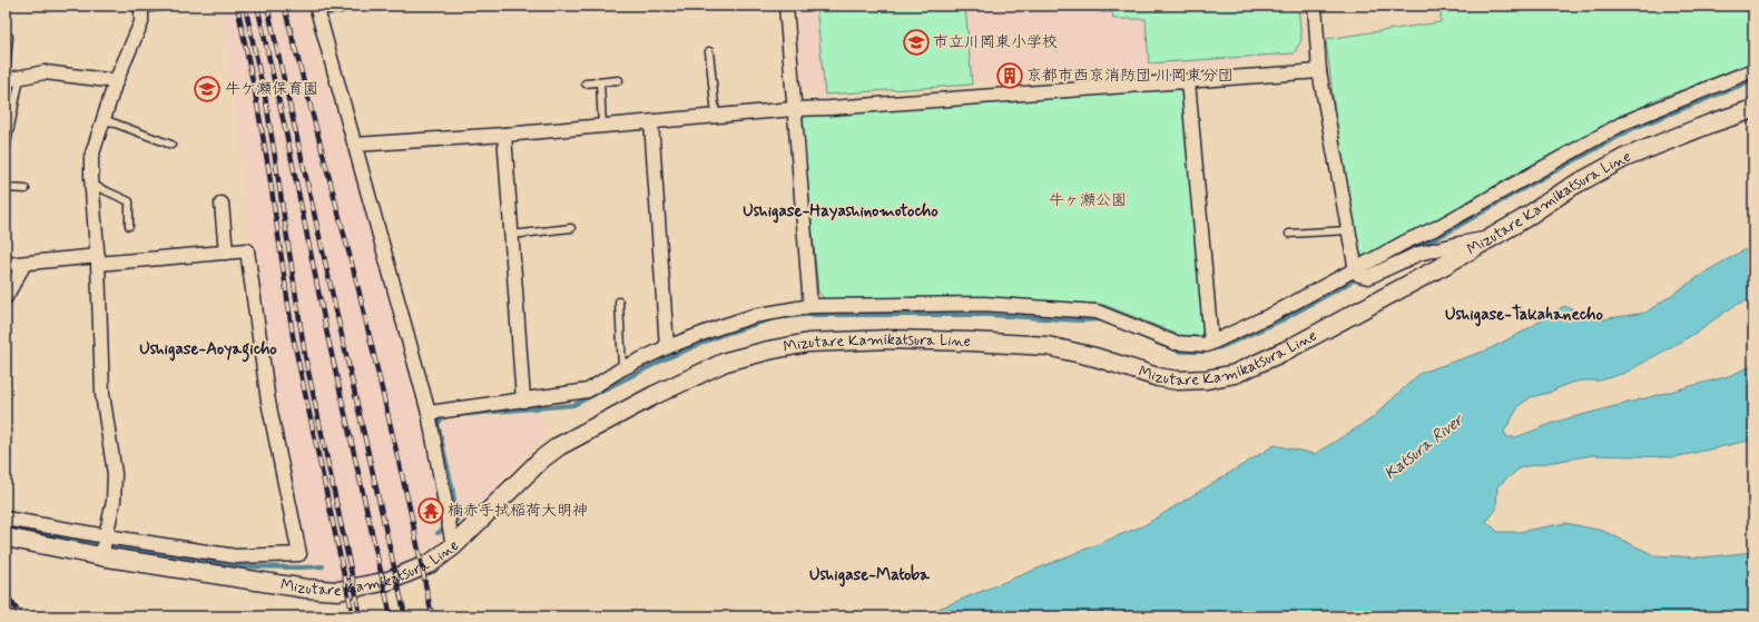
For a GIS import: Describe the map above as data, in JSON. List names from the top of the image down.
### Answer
{
  "streets": {
    "main road": ["Mizutare Kamikatsura Line"]
  },
  "districts": [
    "Ushigase-Hayashinomotocho",
    "Ushigase-Takahanecho",
    "Ushigase-Aoyagicho",
    "Ushigase-Matoba"
  ],
  "water": ["Katsura River"],
  "parks": ["牛ヶ瀬公園"],
  "places": {
    "school or university": ["市立川岡東小学校", "牛ケ瀬保育園"],
    "building": ["京都市西京消防団 川岡東分団"],
    "temple": ["楠赤手拭稲荷大明神"]
  }
}
